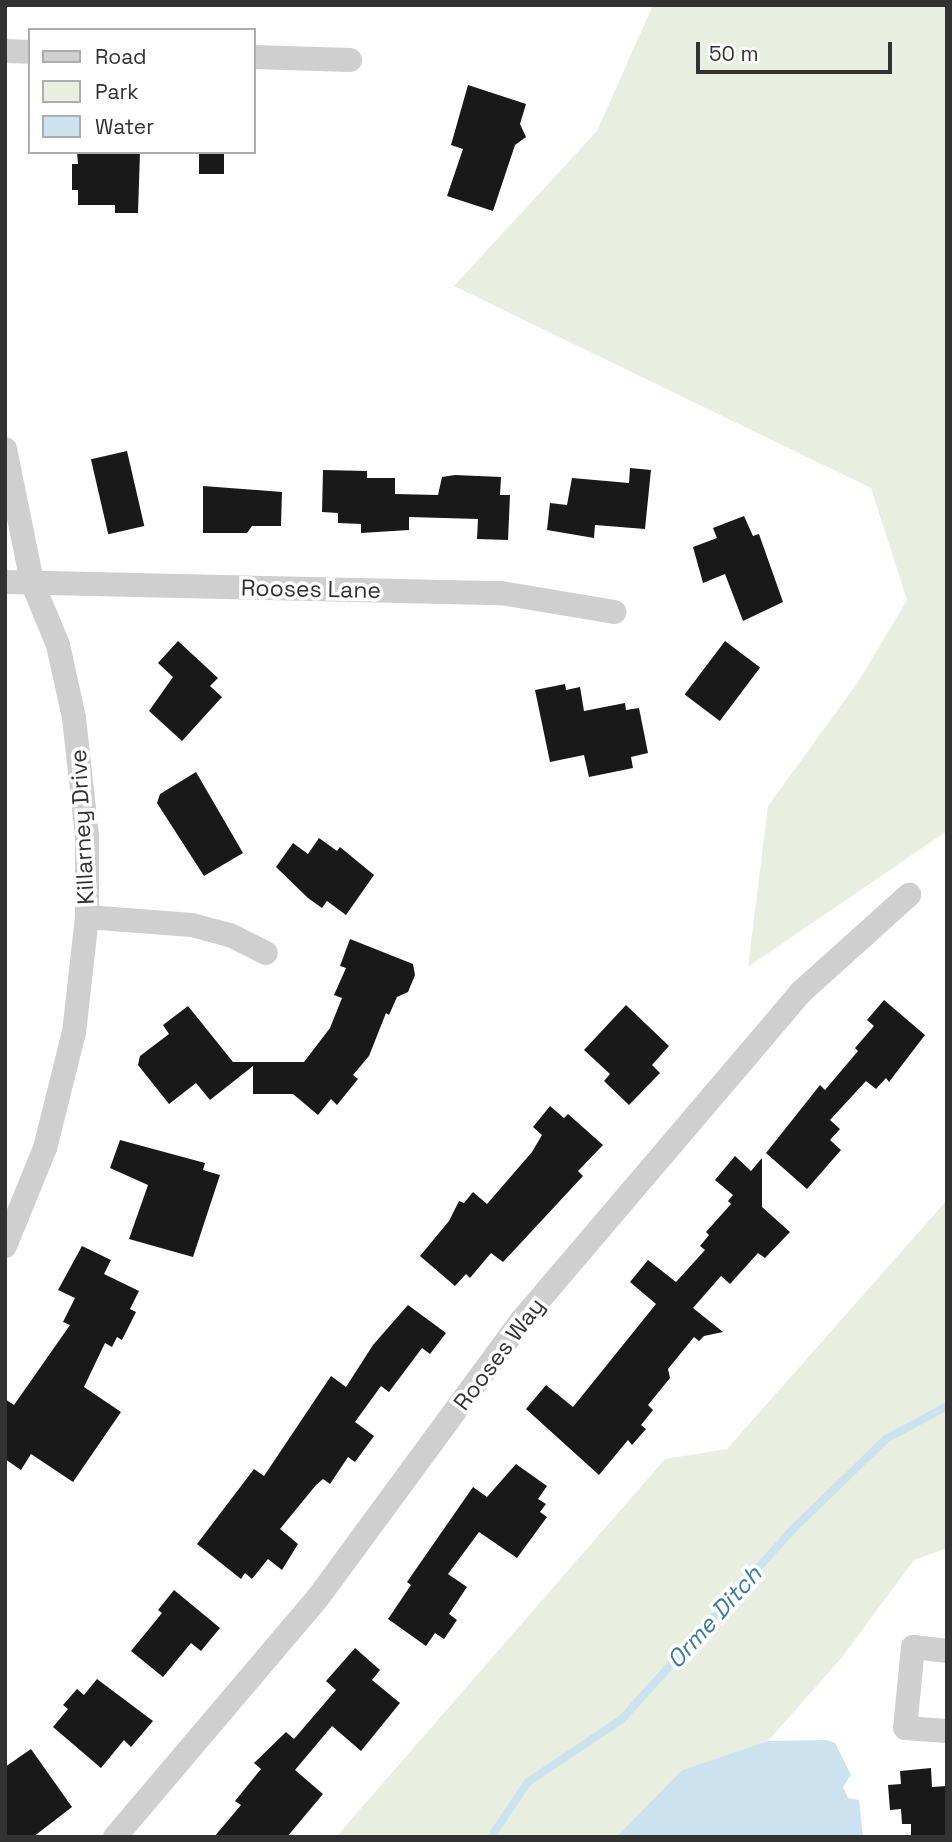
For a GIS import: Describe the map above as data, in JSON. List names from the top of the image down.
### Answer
{
  "streets": {
    "street": ["Rooses Lane", "Killarney Drive", "Rooses Way"]
  },
  "crossings": [
    ["Rooses Lane", "Killarney Drive"]
  ],
  "water": ["Orme Ditch"],
  "legend": ["Road", "Park", "Water"],
  "scale_bar": "50 m"
}
